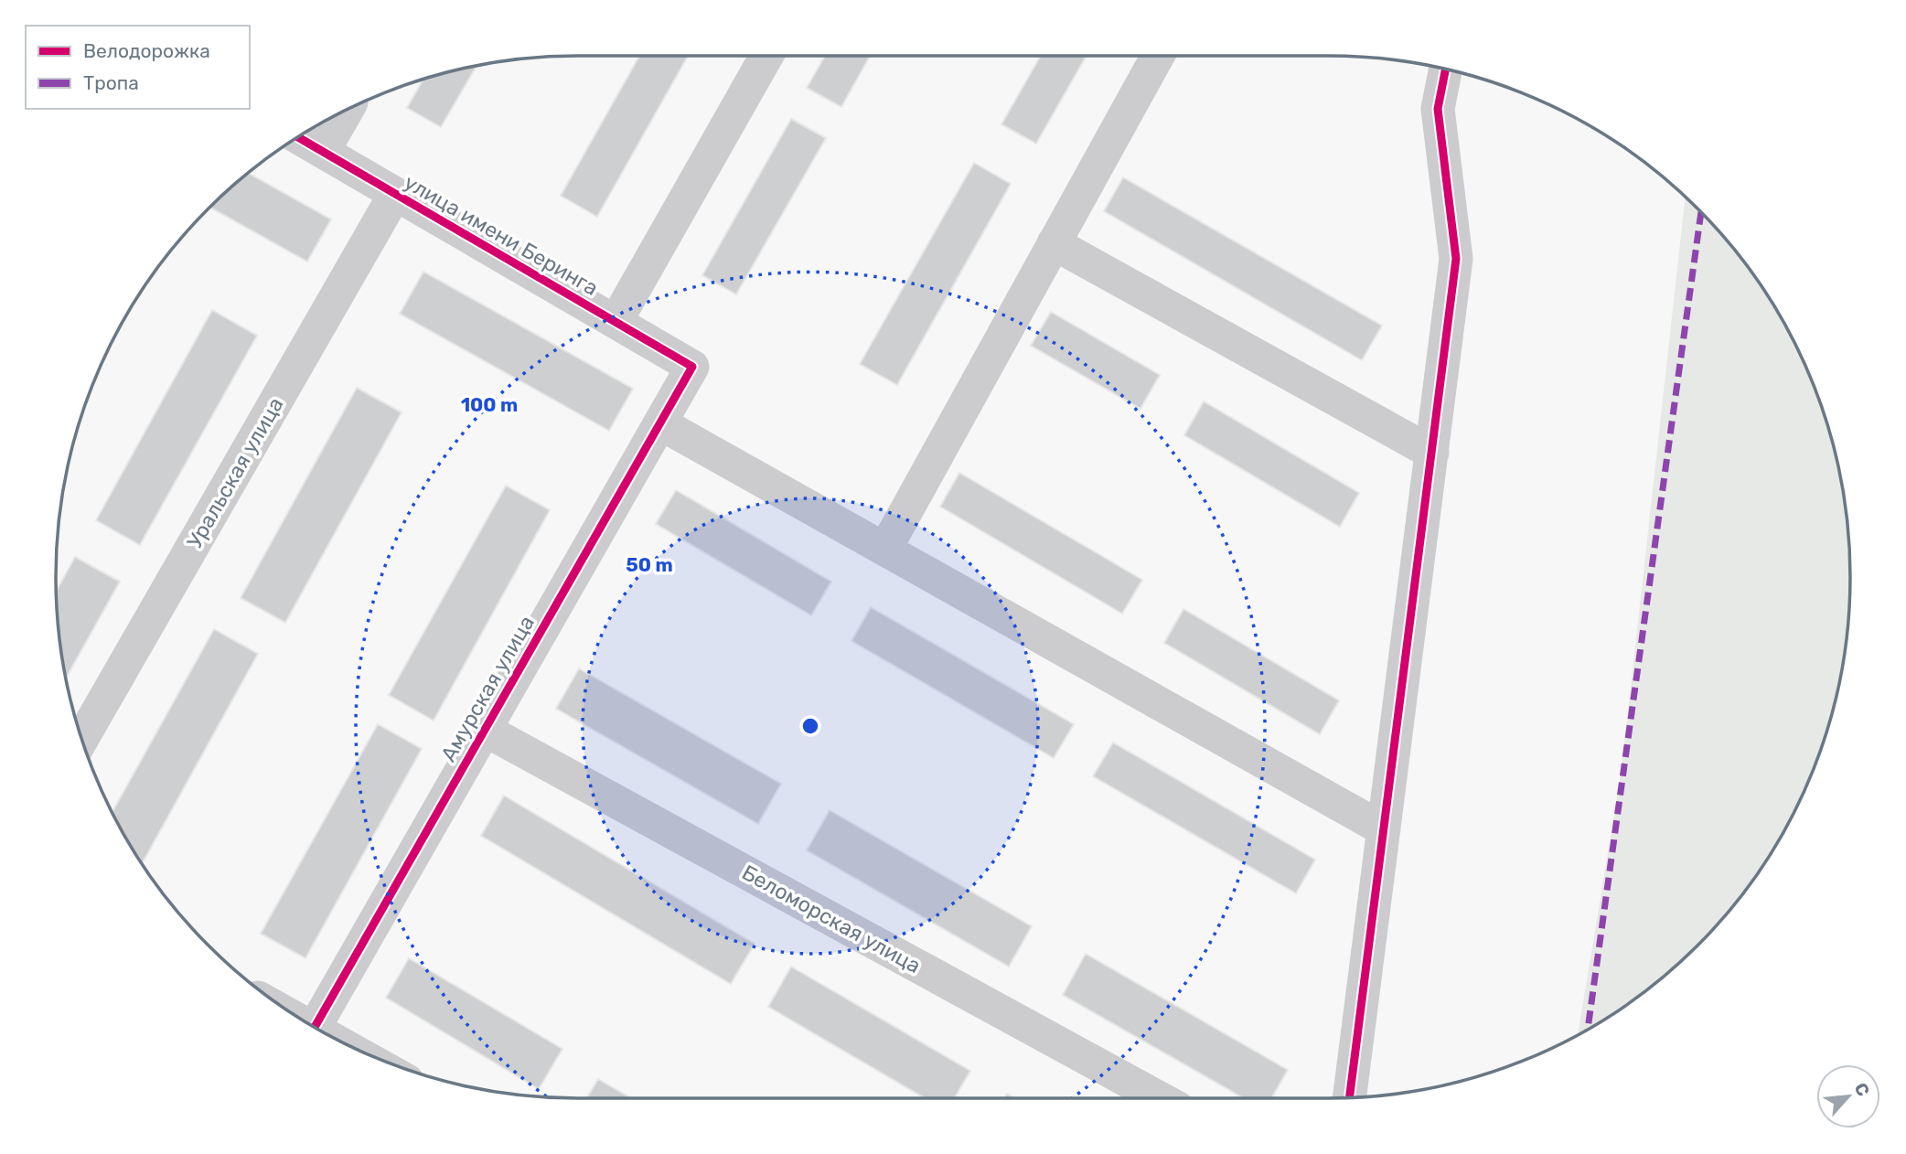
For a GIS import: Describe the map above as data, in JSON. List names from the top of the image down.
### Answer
{
  "streets": {
    "street": [
      "улица имени Беринга",
      "Уральская улица",
      "Амурская улица",
      "Беломорская улица"
    ]
  },
  "crossings": [
    ["улица имени Беринга", "Уральская улица"],
    ["улица имени Беринга", "Амурская улица"],
    ["Амурская улица", "Беломорская улица"]
  ],
  "legend": ["Велодорожка", "Тропа"],
  "north": "top right",
  "rings": ["100 m", "50 m"]
}
